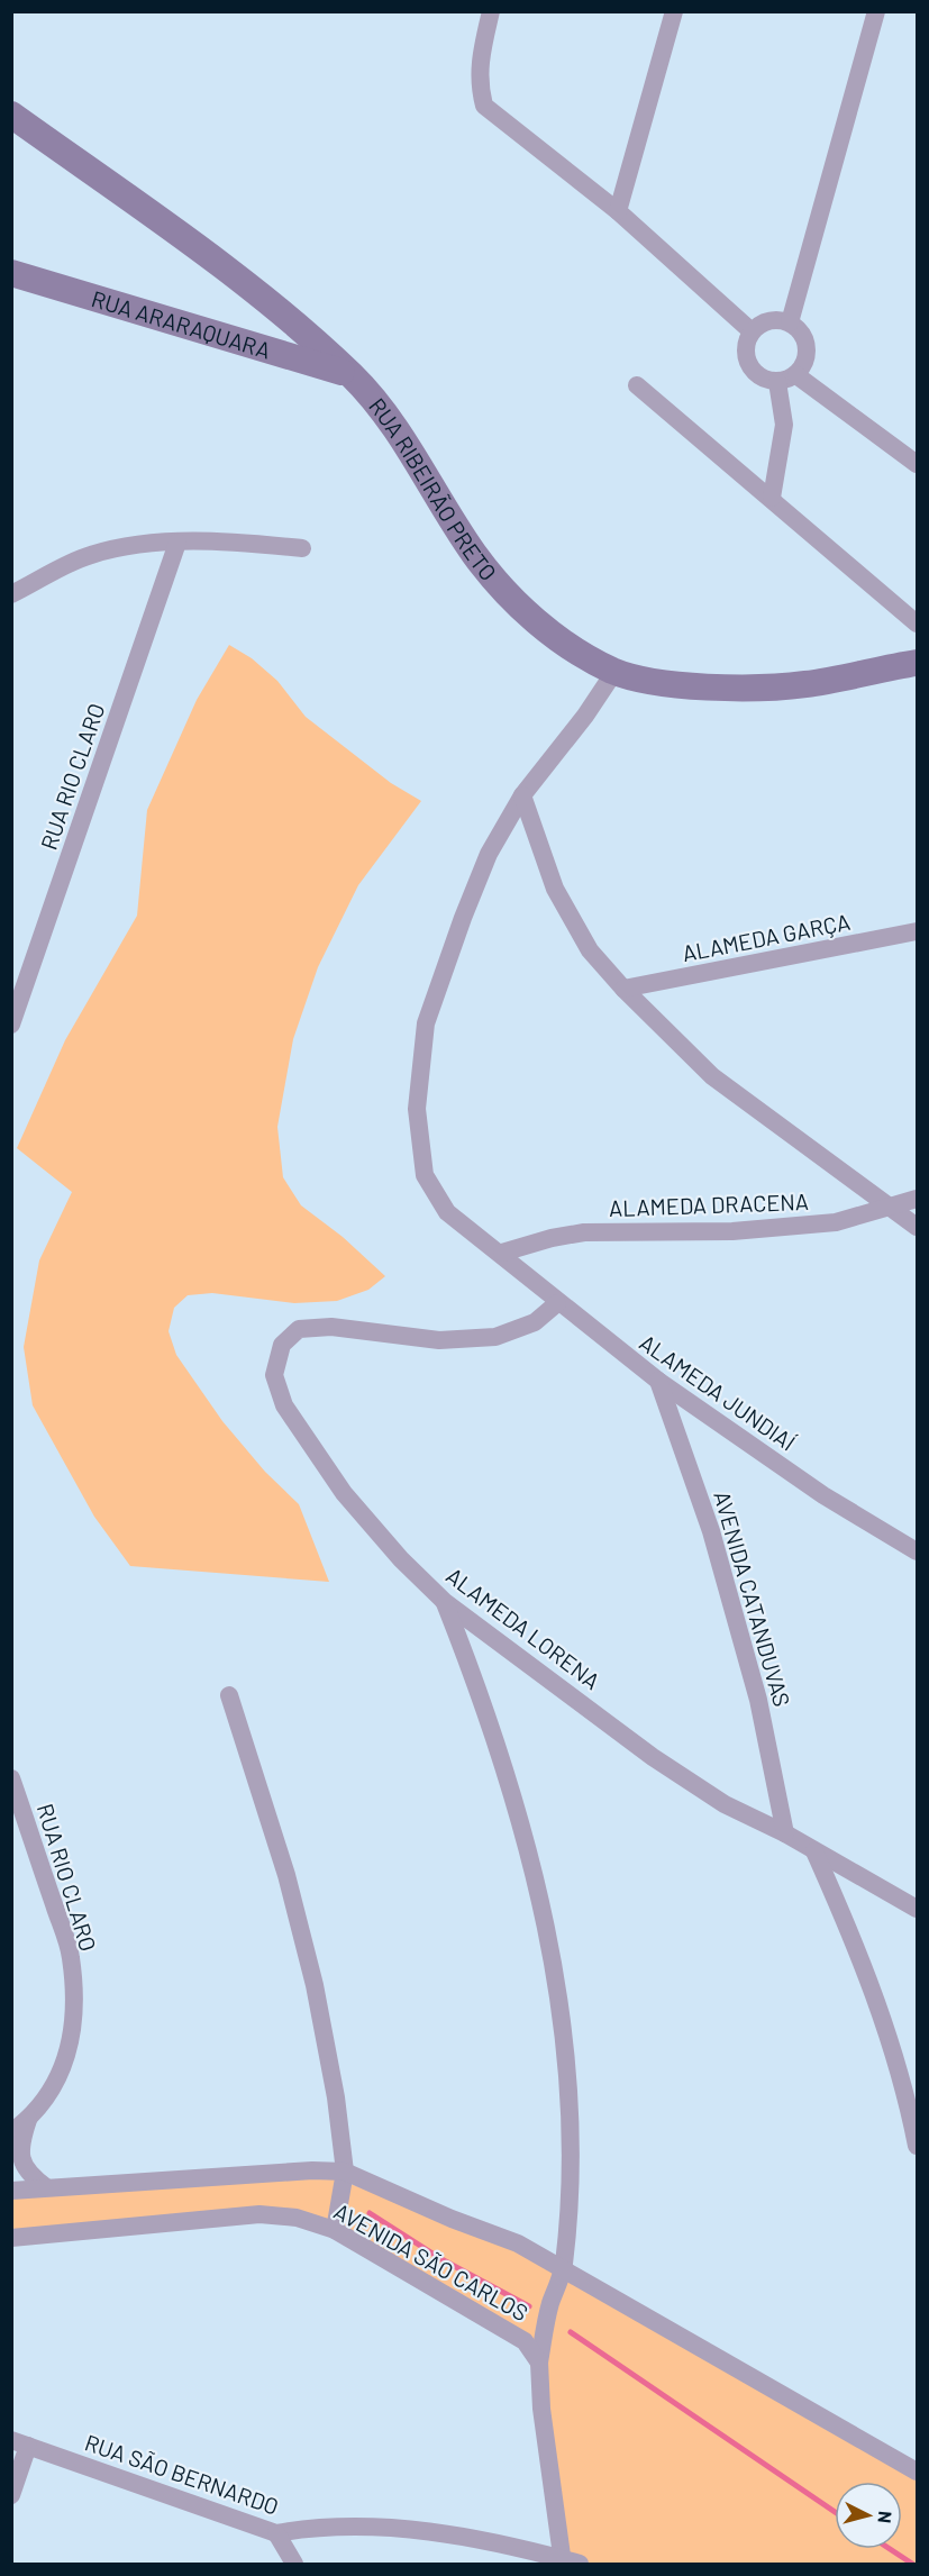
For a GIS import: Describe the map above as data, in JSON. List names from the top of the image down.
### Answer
{
  "streets": {
    "main road": ["RUA ARARAQUARA", "RUA RIBEIRÃO PRETO"],
    "street": [
      "RUA RIO CLARO",
      "ALAMEDA GARÇA",
      "ALAMEDA DRACENA",
      "ALAMEDA JUNDIAÍ",
      "AVENIDA CATANDUVAS",
      "ALAMEDA LORENA",
      "AVENIDA SÃO CARLOS",
      "RUA SÃO BERNARDO"
    ]
  },
  "crossings": [
    ["RUA ARARAQUARA", "RUA RIBEIRÃO PRETO"],
    ["RUA RIBEIRÃO PRETO", "ALAMEDA JUNDIAÍ"],
    ["ALAMEDA DRACENA", "ALAMEDA JUNDIAÍ"],
    ["ALAMEDA JUNDIAÍ", "AVENIDA CATANDUVAS"],
    ["ALAMEDA JUNDIAÍ", "ALAMEDA LORENA"],
    ["AVENIDA CATANDUVAS", "ALAMEDA LORENA"]
  ],
  "north": "right"
}
